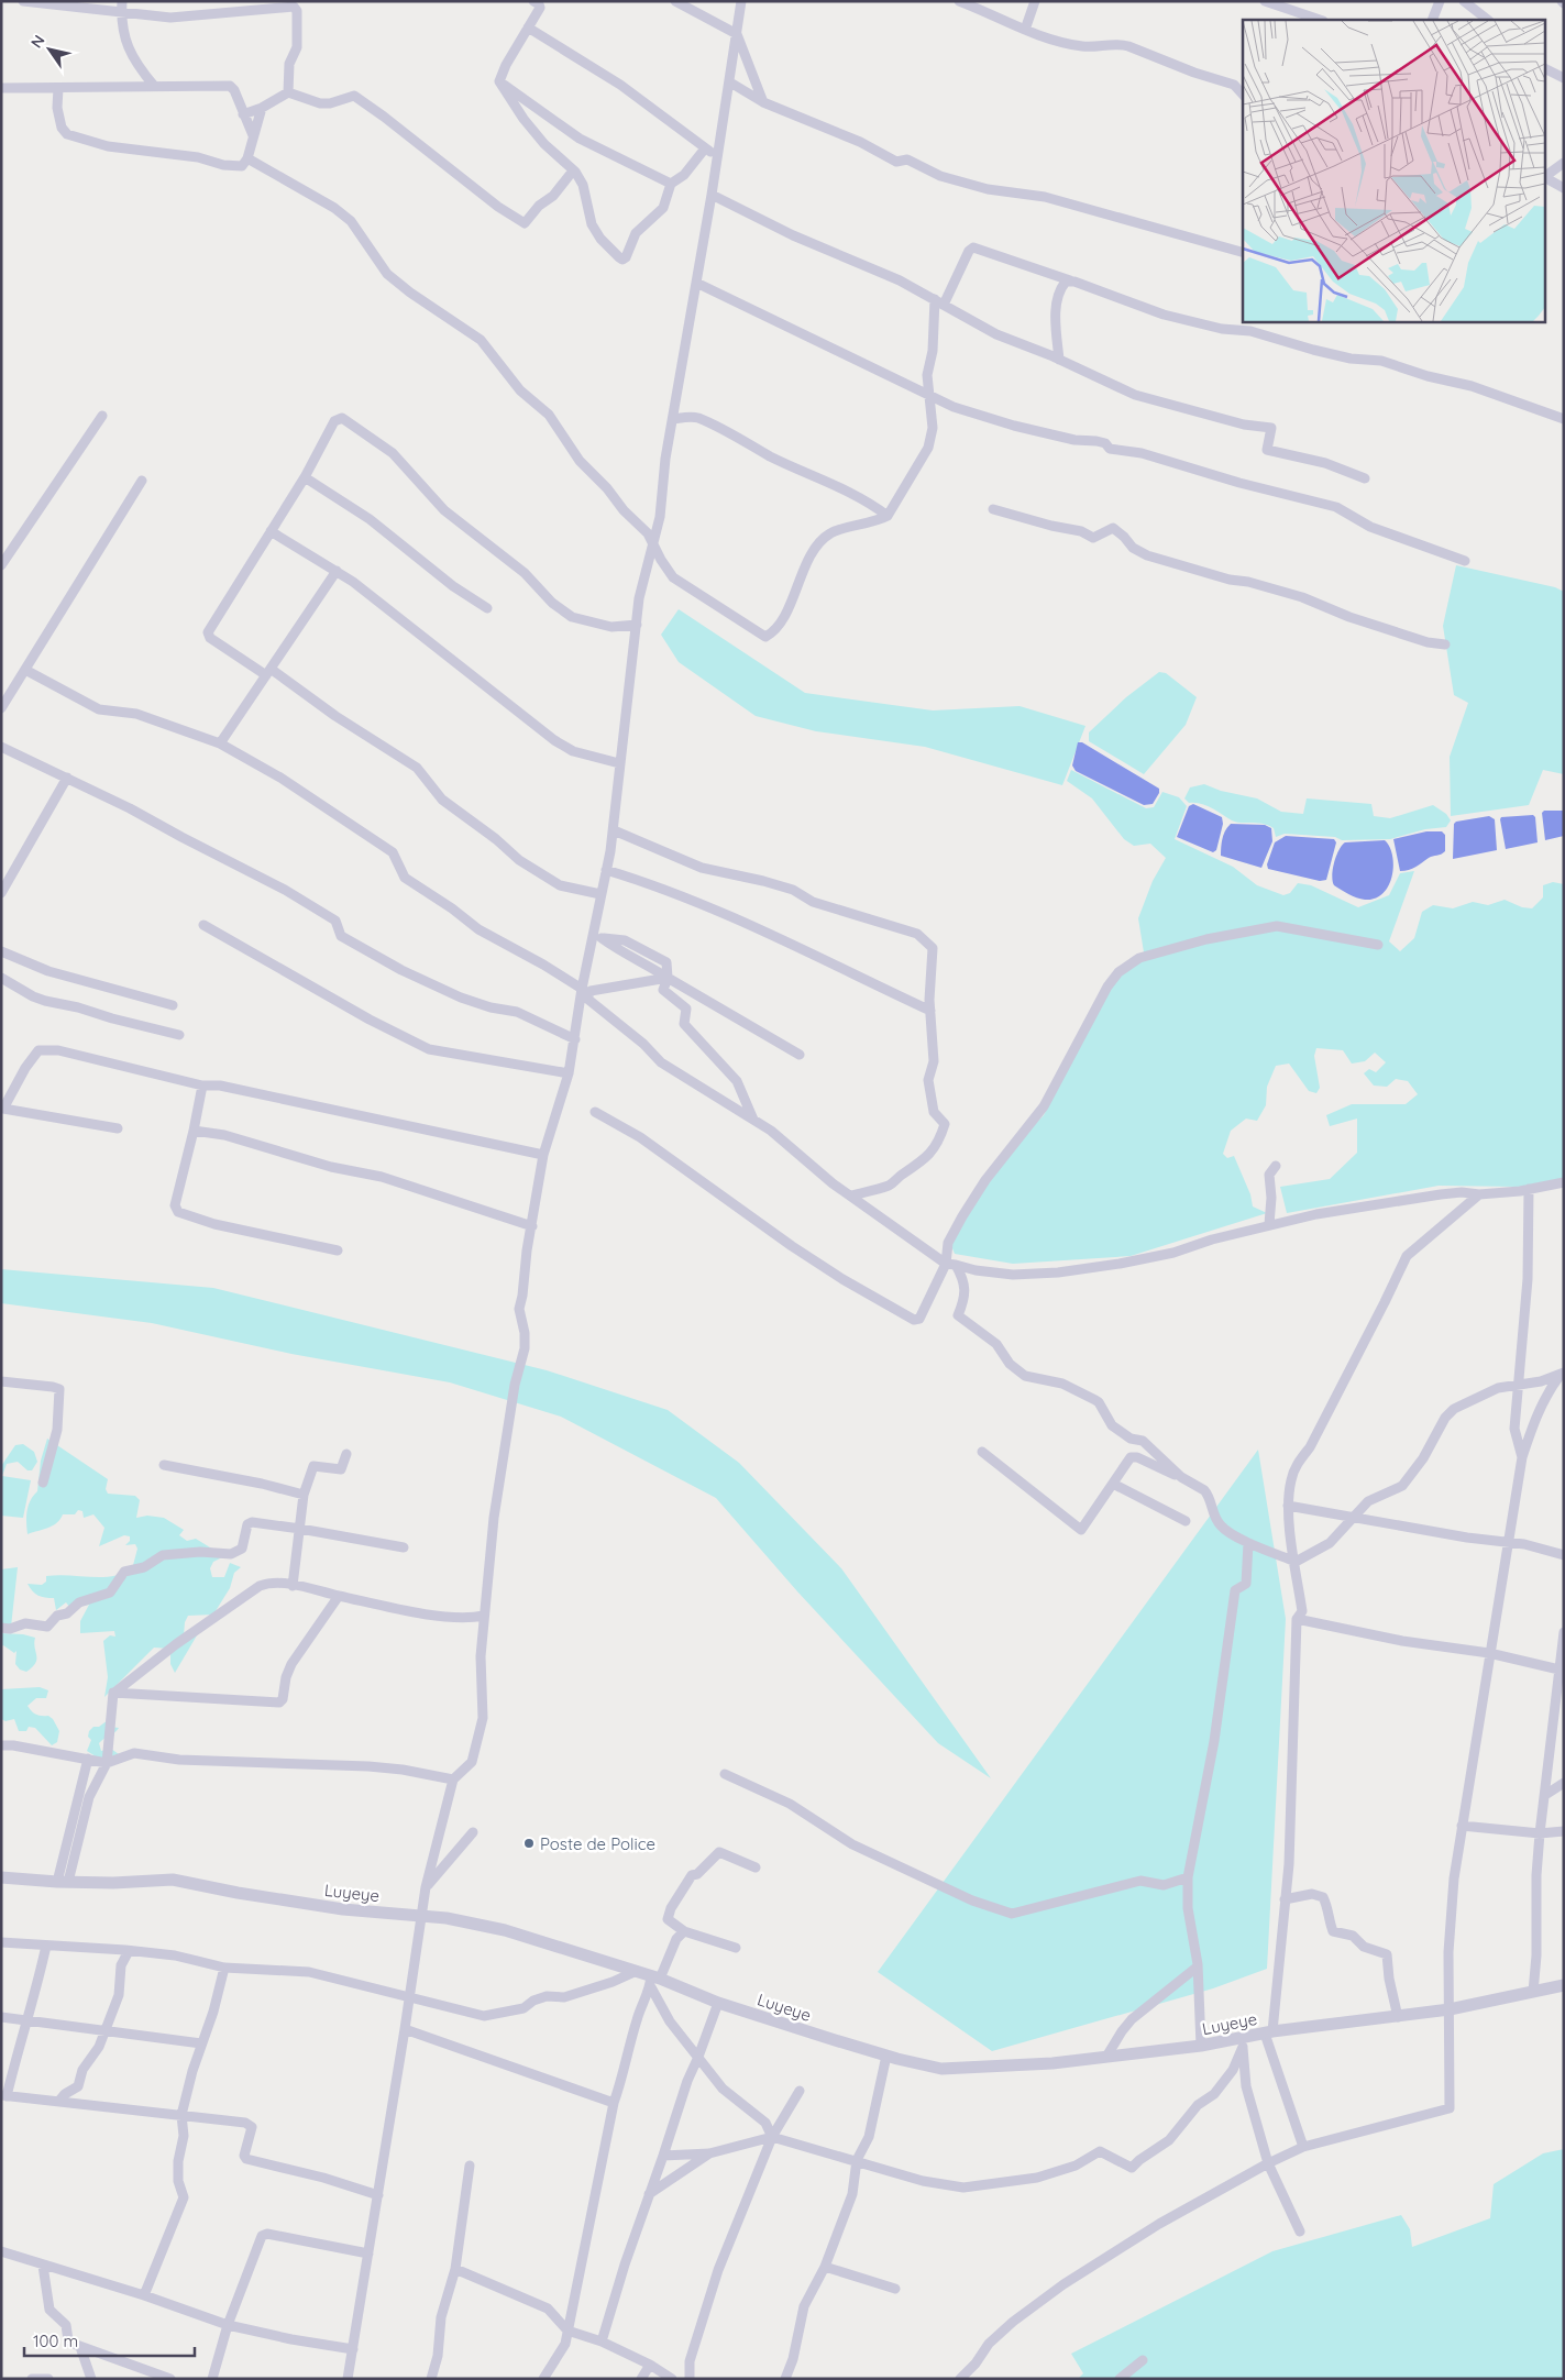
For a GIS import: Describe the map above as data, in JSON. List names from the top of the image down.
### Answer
{
  "streets": {
    "street": ["Luyeye"]
  },
  "places": ["Poste de Police"],
  "scale_bar": "100 m",
  "north": "top left"
}
